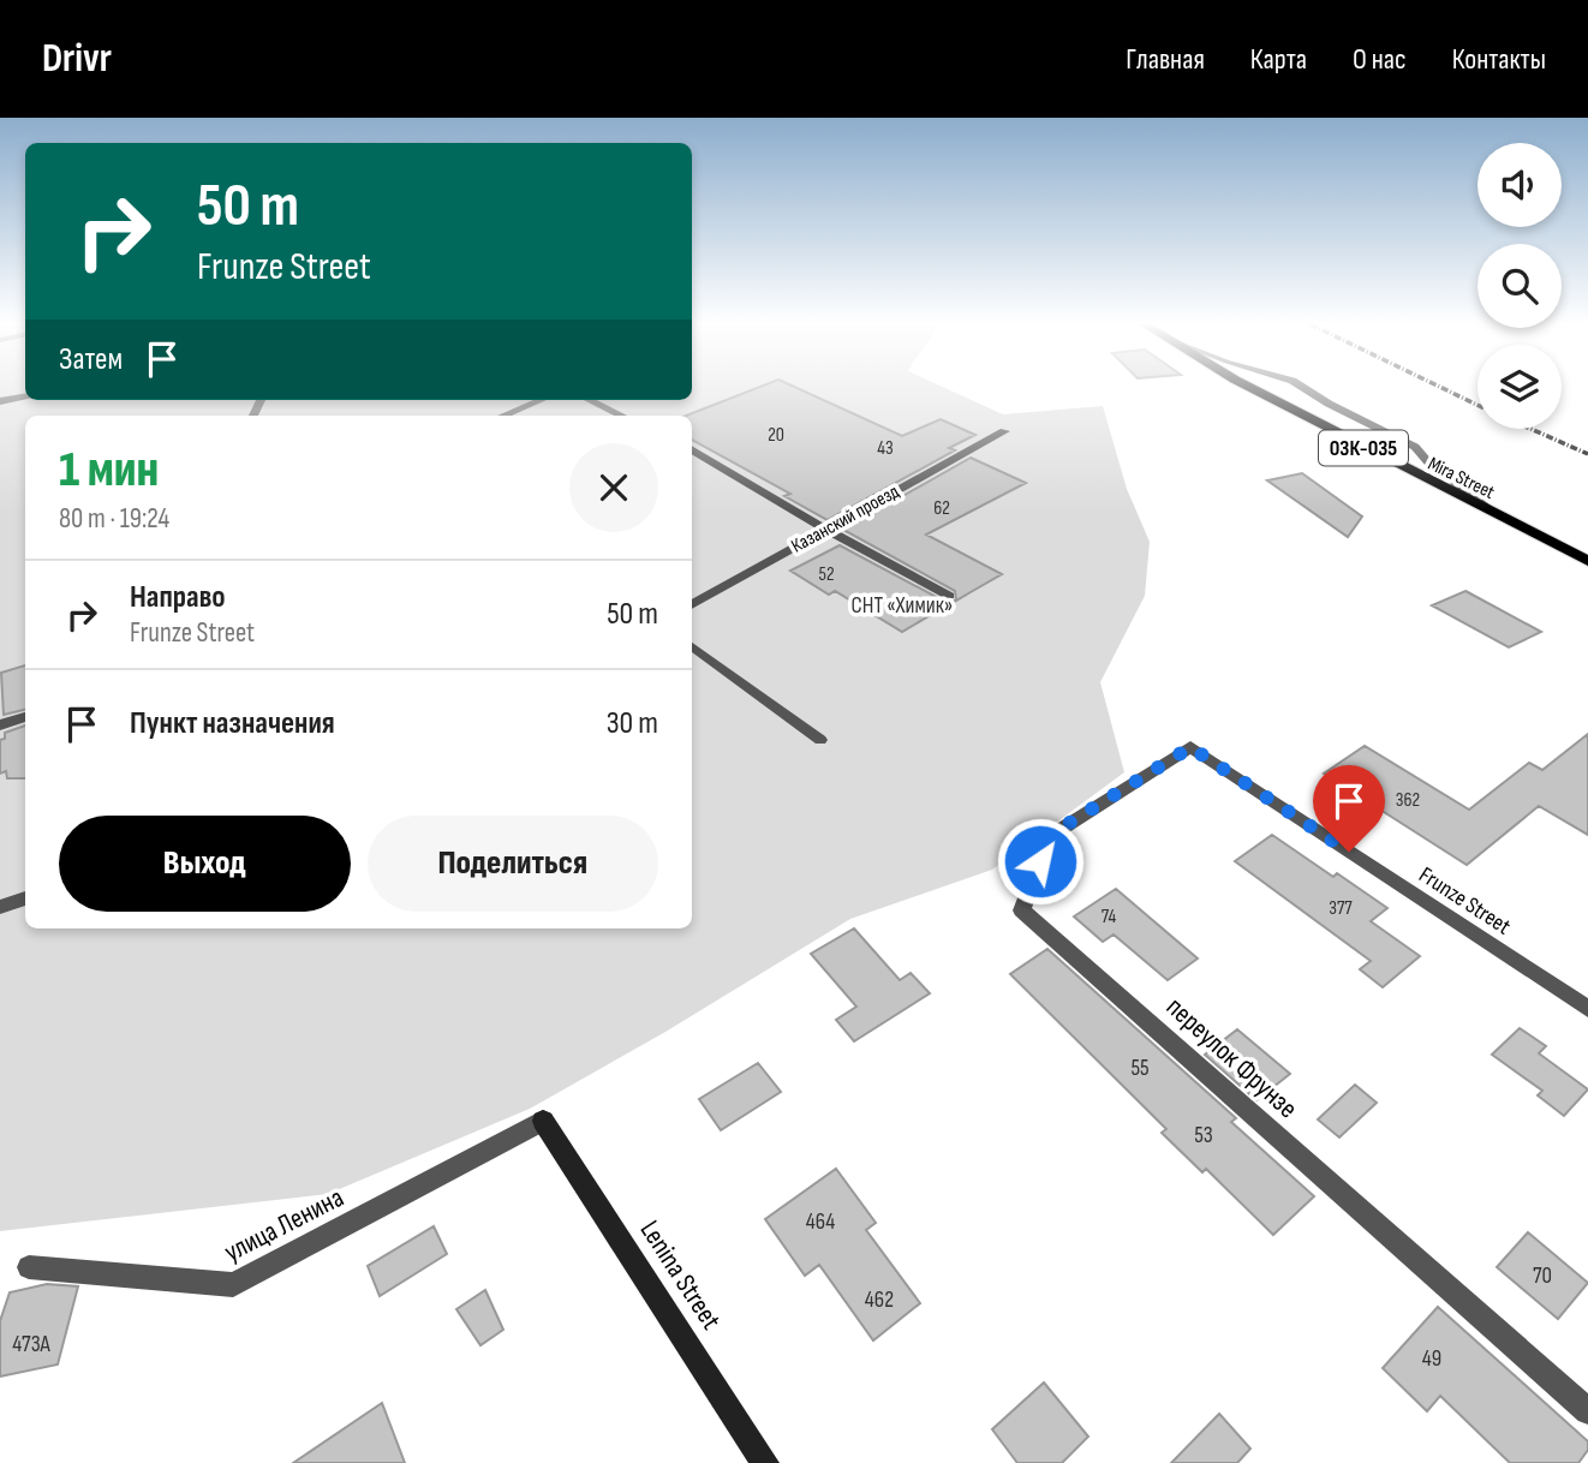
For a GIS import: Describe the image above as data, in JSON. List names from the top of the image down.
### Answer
{
  "streets": {
    "main road": ["03К-035", "Mira Street"],
    "street": [
      "Казанский проезд",
      "Frunze Street",
      "переулок Фрунзе",
      "улица Ленина",
      "Lenina Street"
    ]
  },
  "crossings": [
    ["Frunze Street", "переулок Фрунзе"],
    ["улица Ленина", "Lenina Street"]
  ],
  "parks": ["СНТ «Химик»"],
  "house_numbers": [
    "20",
    "43",
    "62",
    "52",
    "362",
    "377",
    "74",
    "55",
    "53",
    "464",
    "70",
    "462",
    "473А",
    "49"
  ],
  "page": {
    "header": "Drivr",
    "nav": [
      "Главная",
      "Карта",
      "О нас",
      "Контакты"
    ],
    "turn": ["50 m", "Frunze Street"],
    "then": "Затем",
    "heading": ["1 мин", "80 m · 19:24"],
    "list": [
      {
        "name": "Направо",
        "note": "Frunze Street",
        "value": "50 m"
      },
      {
        "name": "Пункт назначения",
        "value": "30 m"
      }
    ],
    "buttons": ["Выход", "Поделиться"]
  }
}
